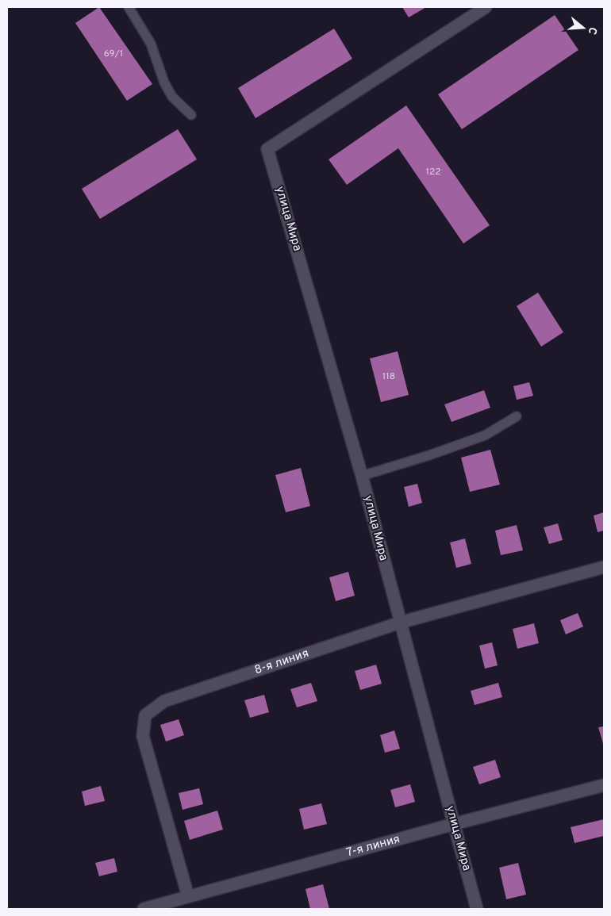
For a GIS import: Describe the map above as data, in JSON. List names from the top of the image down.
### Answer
{
  "streets": {
    "street": ["улица Мира", "8-я линия", "7-я линия"]
  },
  "crossings": [
    ["улица Мира", "8-я линия"],
    ["улица Мира", "7-я линия"],
    ["8-я линия", "7-я линия"]
  ],
  "house_numbers": ["69/1", "122", "118"],
  "north": "right"
}
